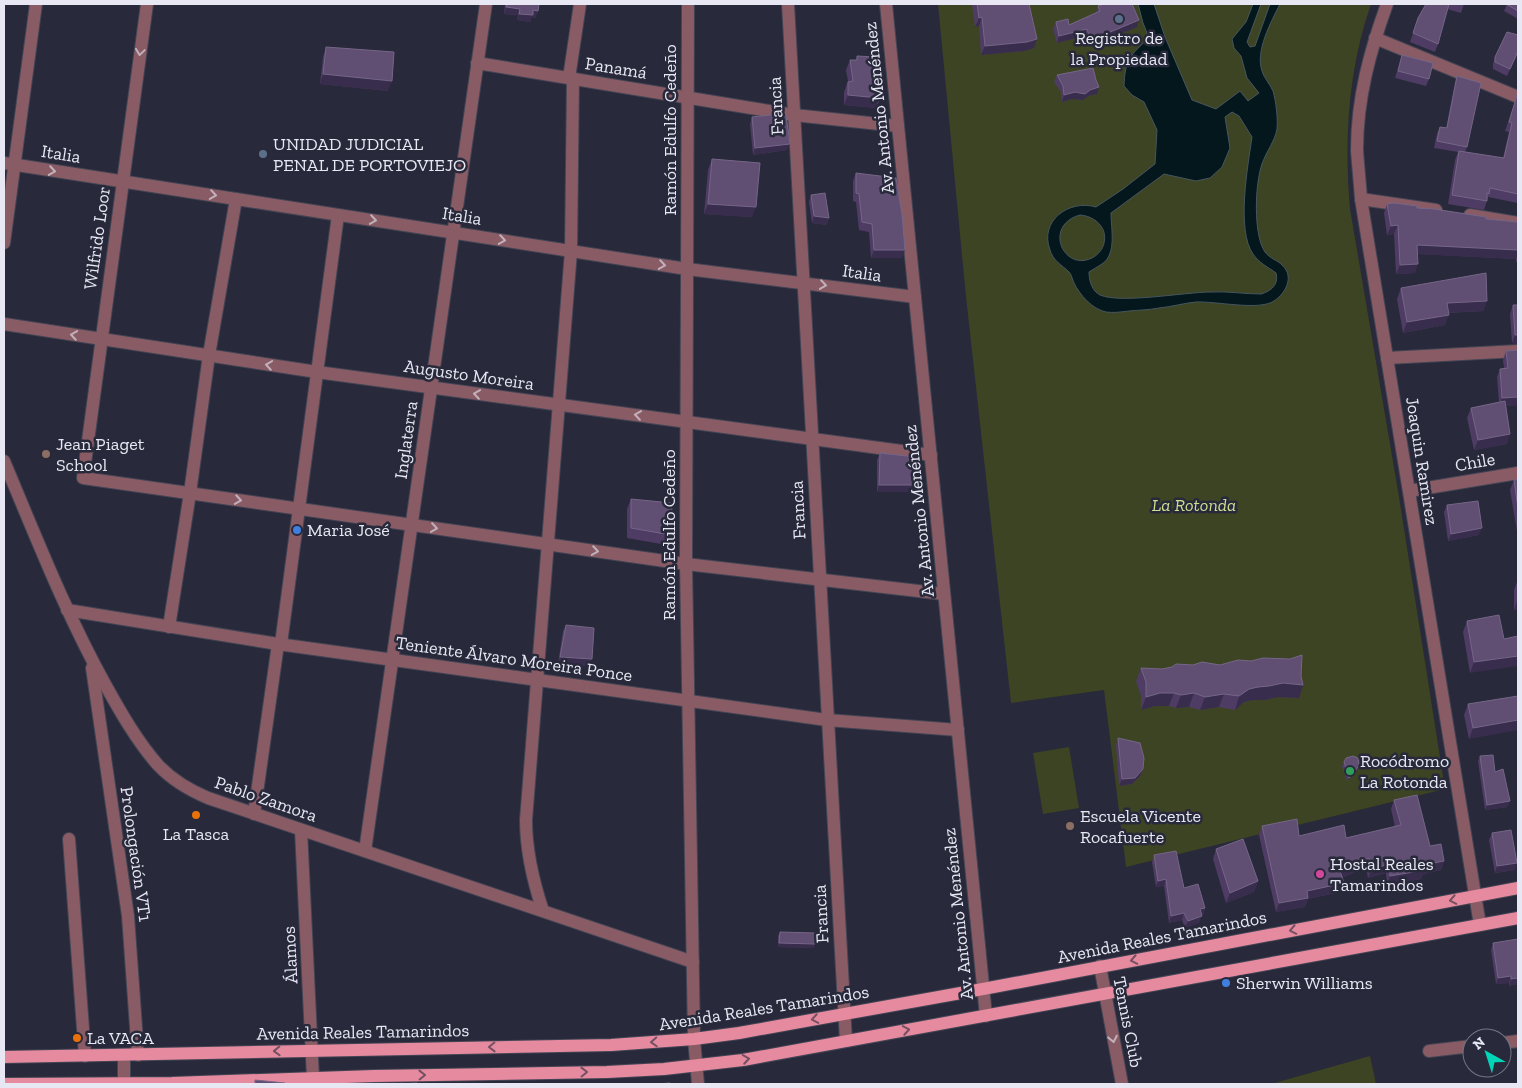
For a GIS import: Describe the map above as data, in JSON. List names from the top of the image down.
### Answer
{
  "streets": {
    "main road": ["Avenida Reales Tamarindos"],
    "street": [
      "Panamá",
      "Francia",
      "Av. Antonio Menéndez",
      "Ramón Edulfo Cedeño",
      "Italia",
      "Wilfrido Loor",
      "Augusto Moreira",
      "Inglaterra",
      "Joaquin Ramirez",
      "Chile",
      "Teniente Álvaro Moreira Ponce",
      "Pablo Zamora",
      "Prolongación VT1",
      "Álamos",
      "Tennis Club"
    ]
  },
  "crossings": [
    ["Panamá", "Francia"],
    ["Panamá", "Av. Antonio Menéndez"],
    ["Panamá", "Ramón Edulfo Cedeño"],
    ["Panamá", "Inglaterra"],
    ["Francia", "Italia"],
    ["Francia", "Augusto Moreira"],
    ["Francia", "Teniente Álvaro Moreira Ponce"],
    ["Francia", "Avenida Reales Tamarindos"],
    ["Av. Antonio Menéndez", "Italia"],
    ["Av. Antonio Menéndez", "Augusto Moreira"],
    ["Av. Antonio Menéndez", "Teniente Álvaro Moreira Ponce"],
    ["Av. Antonio Menéndez", "Avenida Reales Tamarindos"],
    ["Ramón Edulfo Cedeño", "Italia"],
    ["Ramón Edulfo Cedeño", "Augusto Moreira"],
    ["Ramón Edulfo Cedeño", "Teniente Álvaro Moreira Ponce"],
    ["Ramón Edulfo Cedeño", "Pablo Zamora"],
    ["Ramón Edulfo Cedeño", "Avenida Reales Tamarindos"],
    ["Italia", "Wilfrido Loor"],
    ["Italia", "Inglaterra"],
    ["Wilfrido Loor", "Augusto Moreira"],
    ["Augusto Moreira", "Inglaterra"],
    ["Inglaterra", "Teniente Álvaro Moreira Ponce"],
    ["Inglaterra", "Pablo Zamora"],
    ["Joaquin Ramirez", "Chile"],
    ["Joaquin Ramirez", "Avenida Reales Tamarindos"],
    ["Teniente Álvaro Moreira Ponce", "Pablo Zamora"],
    ["Pablo Zamora", "Prolongación VT1"],
    ["Pablo Zamora", "Álamos"],
    ["Prolongación VT1", "Avenida Reales Tamarindos"],
    ["Avenida Reales Tamarindos", "Álamos"],
    ["Avenida Reales Tamarindos", "Tennis Club"]
  ],
  "one_way": ["Italia", "Augusto Moreira", "Tennis Club"],
  "parks": ["La Rotonda"],
  "places": [
    "Registro de la Propiedad",
    "UNIDAD JUDICIAL PENAL DE PORTOVIEJO",
    "Jean Piaget School",
    "Maria José",
    "Rocódromo La Rotonda",
    "La Tasca",
    "Escuela Vicente Rocafuerte",
    "Hostal Reales Tamarindos",
    "Sherwin Williams",
    "La VACA"
  ],
  "north": "top left"
}
